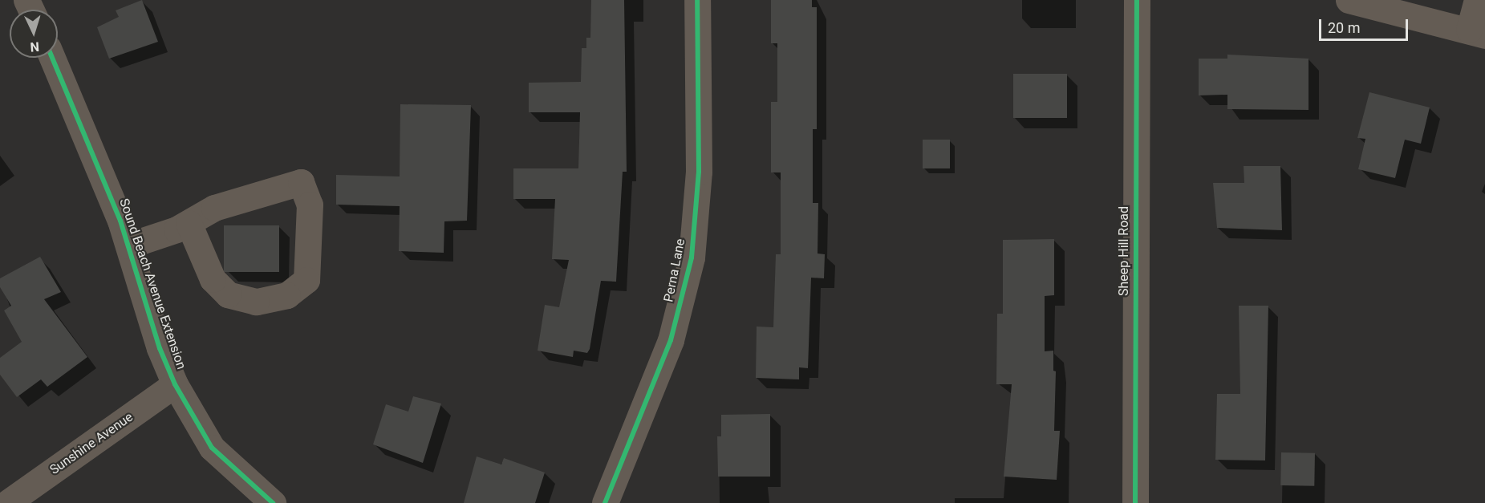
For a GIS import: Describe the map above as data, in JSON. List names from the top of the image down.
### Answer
{
  "streets": {
    "street": [
      "Sheep Hill Road",
      "Perna Lane",
      "Sound Beach Avenue Extension",
      "Sunshine Avenue"
    ]
  },
  "crossings": [
    ["Sound Beach Avenue Extension", "Sunshine Avenue"]
  ],
  "scale_bar": "20 m",
  "north": "bottom"
}
